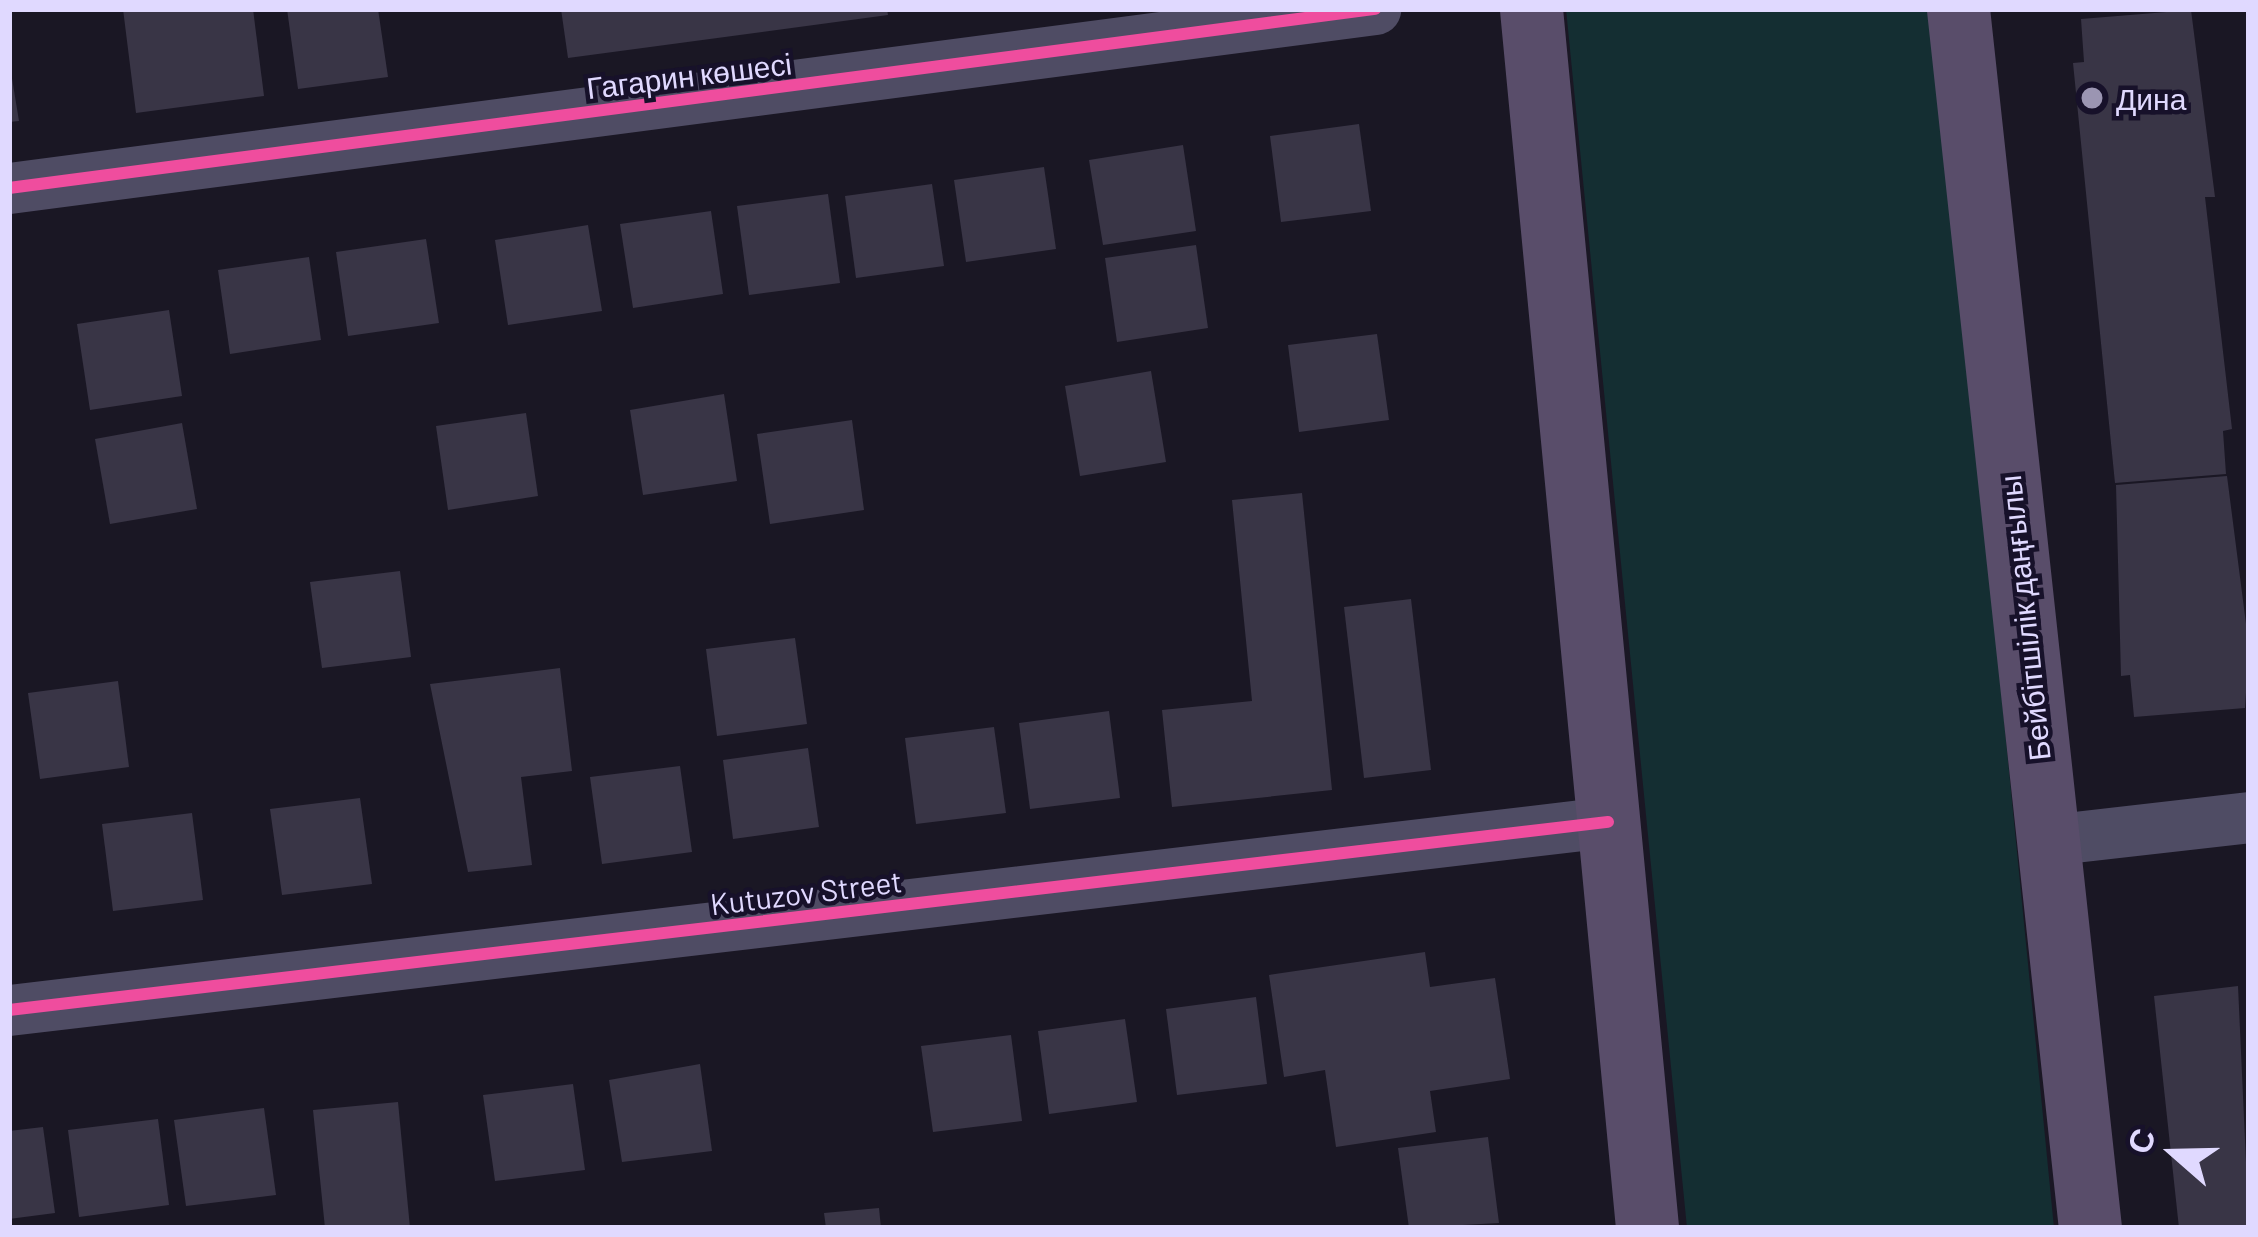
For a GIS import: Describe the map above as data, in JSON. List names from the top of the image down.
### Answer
{
  "streets": {
    "main road": ["Бейбітшілік даңғылы"],
    "street": ["Гагарин көшесі", "Kutuzov Street"]
  },
  "places": ["Дина"],
  "north": "left"
}
